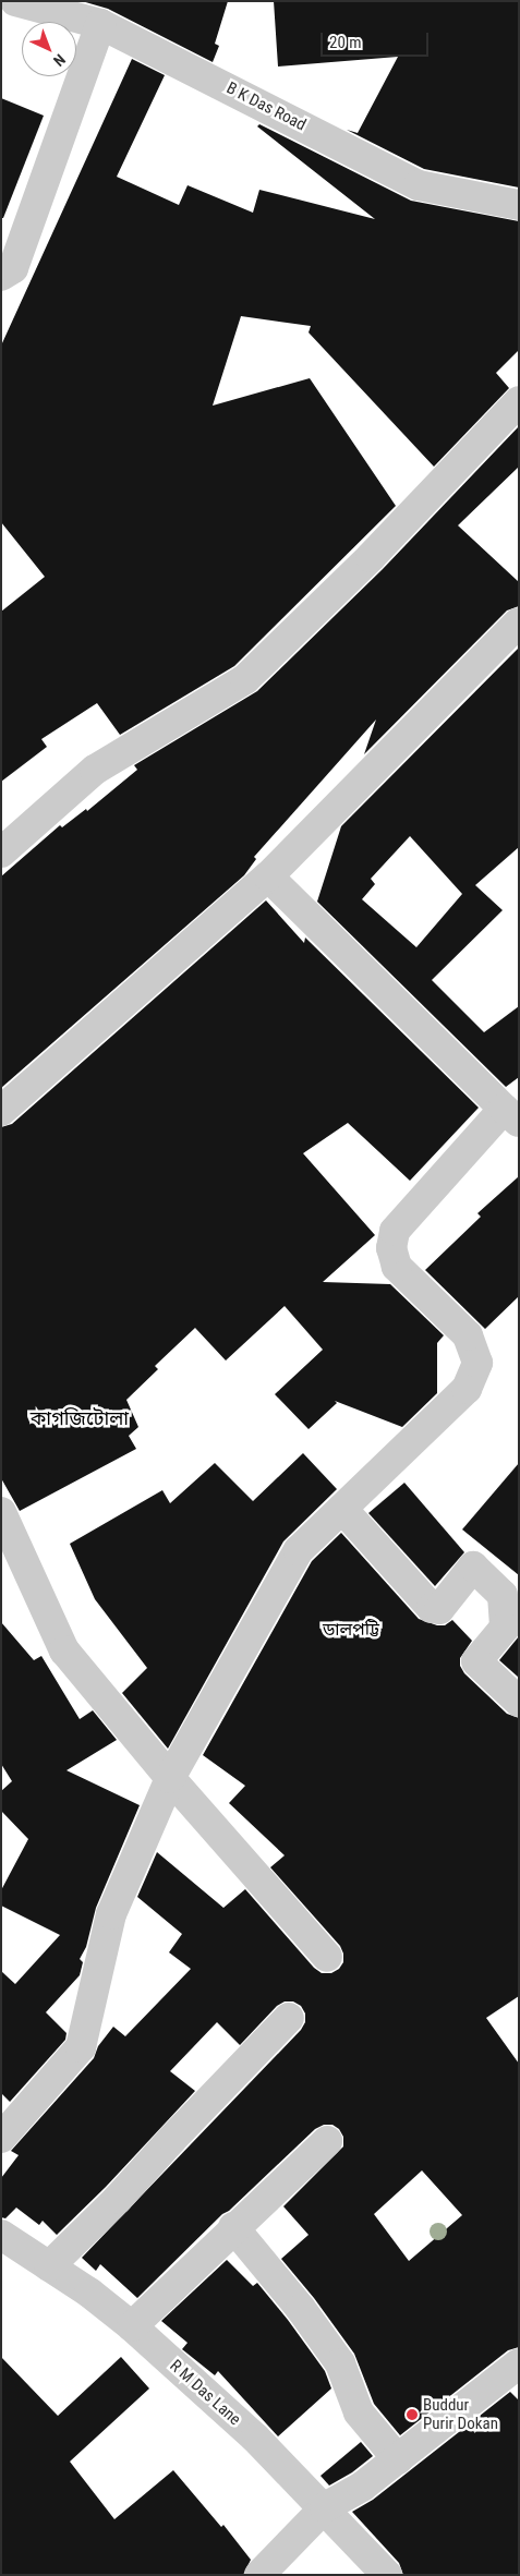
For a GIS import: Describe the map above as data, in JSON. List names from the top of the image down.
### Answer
{
  "streets": {
    "street": ["B K Das Road", "R M Das Lane"]
  },
  "districts": ["কাগজিটোলা", "ডালপট্টি"],
  "places": ["Buddur Purir Dokan"],
  "scale_bar": "20 m",
  "north": "bottom right"
}
